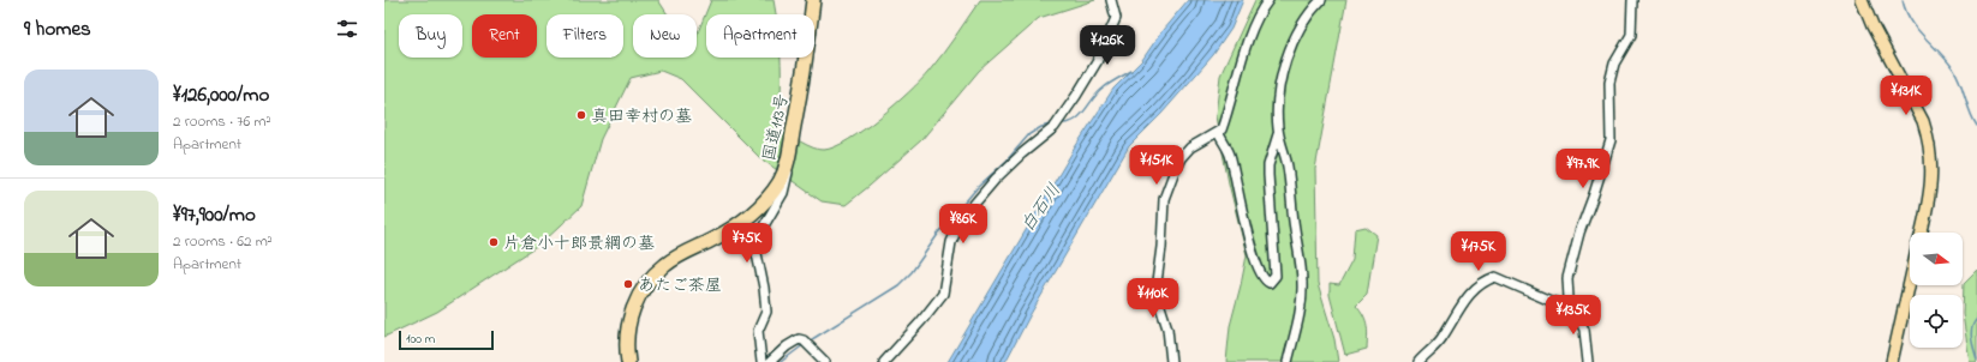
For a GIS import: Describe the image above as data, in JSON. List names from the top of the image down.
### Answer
{
  "streets": {
    "highway": ["国道113号"]
  },
  "water": ["白石川"],
  "places": ["真田幸村の墓", "片倉小十郎景綱の墓", "あたご茶屋"],
  "scale_bar": "100 m",
  "north": "right",
  "page": {
    "heading": "9 homes",
    "chip": [
      "Buy",
      "Rent",
      "Filters",
      "New",
      "Apartment"
    ],
    "price": [
      "¥126K",
      "¥131K",
      "¥151K",
      "¥97.9K",
      "¥86K",
      "¥75K",
      "¥175K",
      "¥110K",
      "¥135K"
    ],
    "list": [
      {
        "name": "¥126,000/mo",
        "note": "2 rooms · 76 m² · Apartment"
      },
      {
        "name": "¥97,900/mo",
        "note": "2 rooms · 62 m² · Apartment"
      }
    ],
    "scale": "100 m"
  }
}
